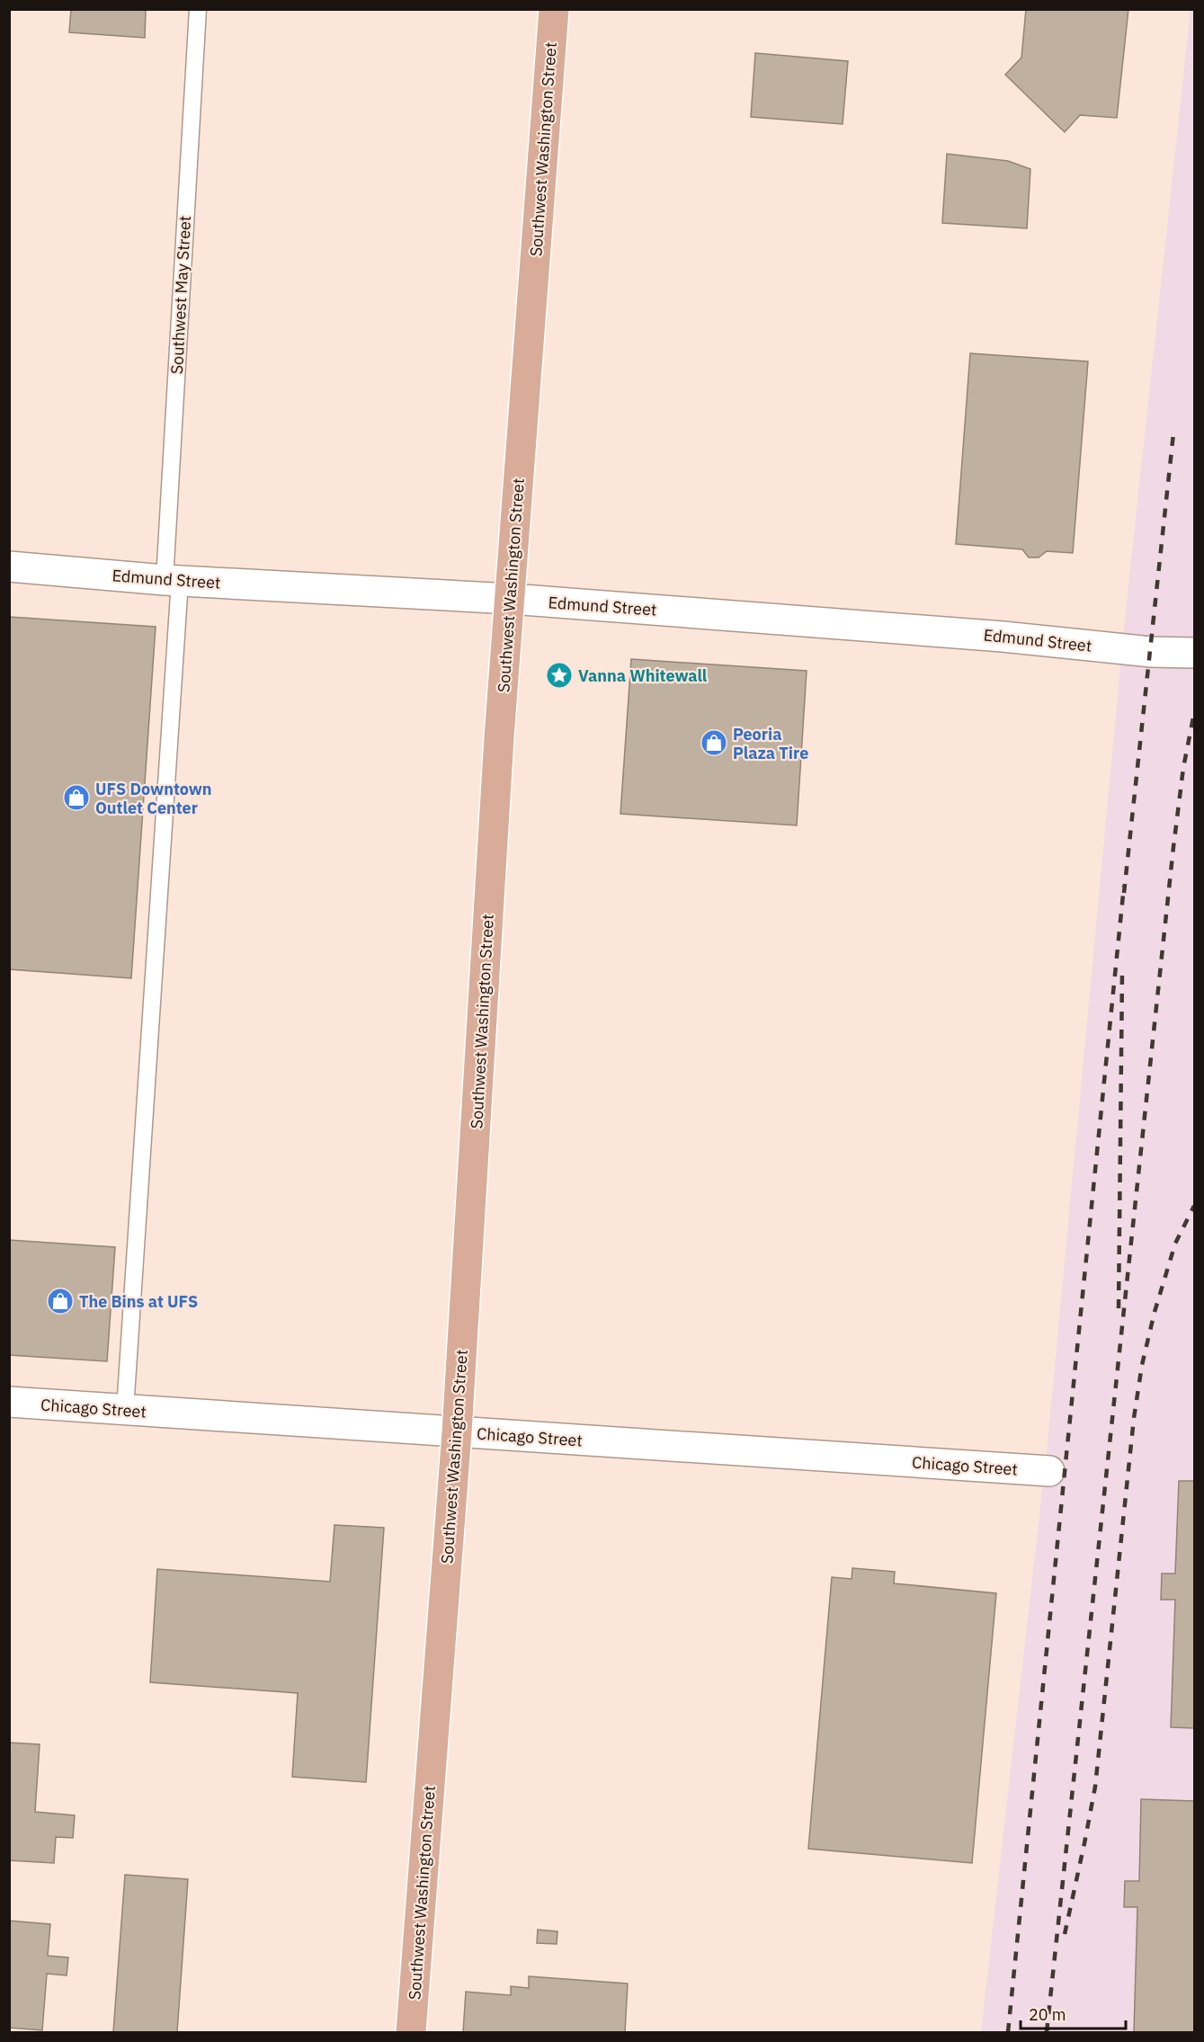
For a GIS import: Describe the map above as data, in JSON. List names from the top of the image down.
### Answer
{
  "streets": {
    "main road": ["Southwest Washington Street"],
    "street": ["Edmund Street", "Chicago Street"],
    "lane": ["Southwest May Street"]
  },
  "crossings": [
    ["Southwest Washington Street", "Edmund Street"],
    ["Southwest Washington Street", "Chicago Street"],
    ["Southwest May Street", "Edmund Street"],
    ["Southwest May Street", "Chicago Street"]
  ],
  "places": {
    "place": ["Vanna Whitewall"],
    "shop": ["Peoria Plaza Tire", "UFS Downtown Outlet Center", "The Bins at UFS"]
  },
  "scale_bar": "20 m"
}
